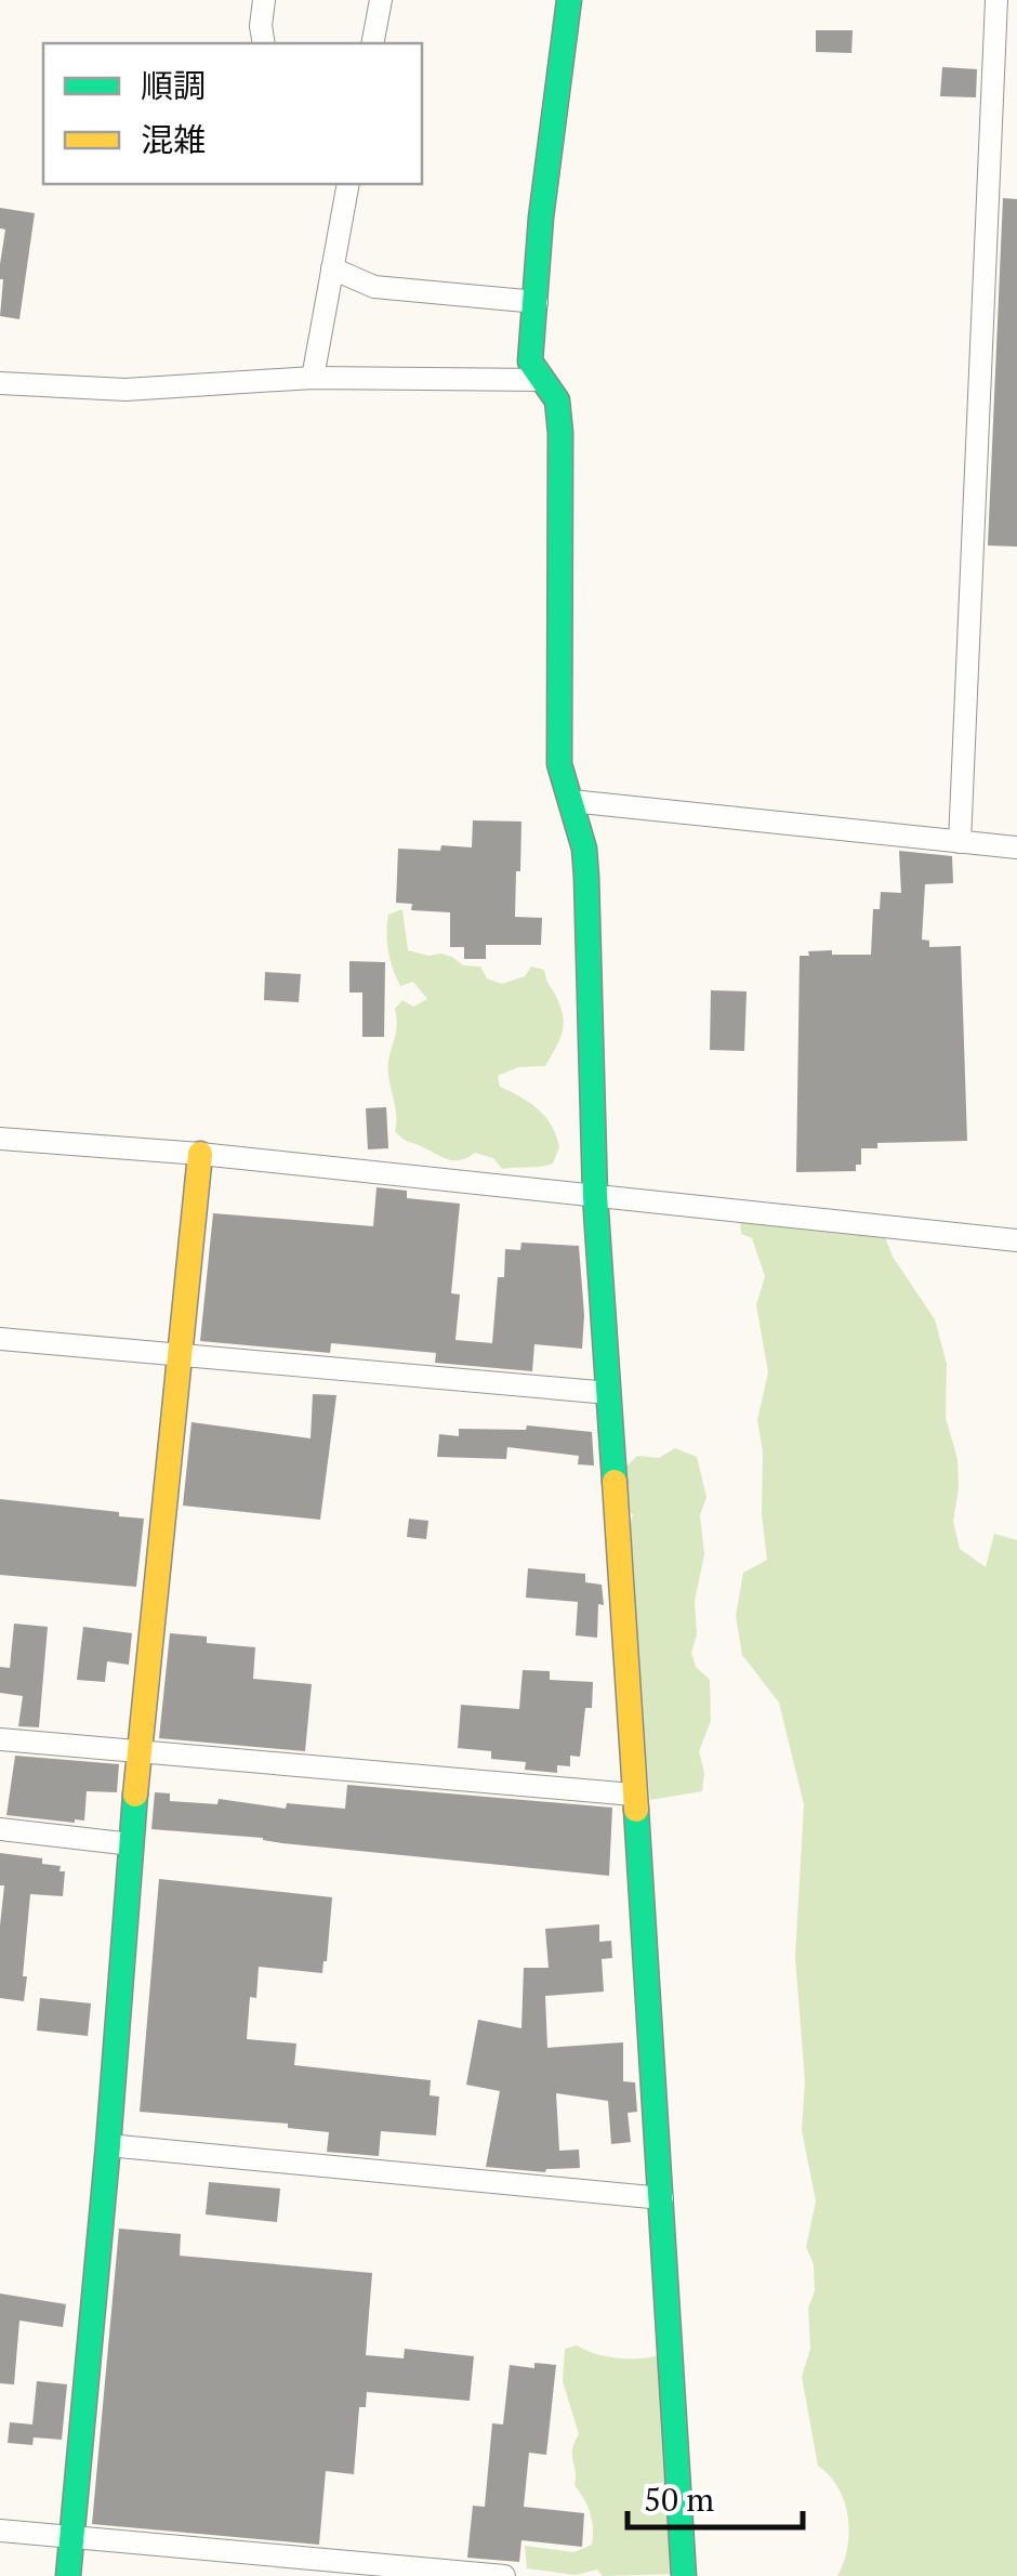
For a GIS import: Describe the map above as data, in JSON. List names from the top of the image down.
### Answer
{
  "legend": ["順調", "混雑"],
  "scale_bar": "50 m"
}
